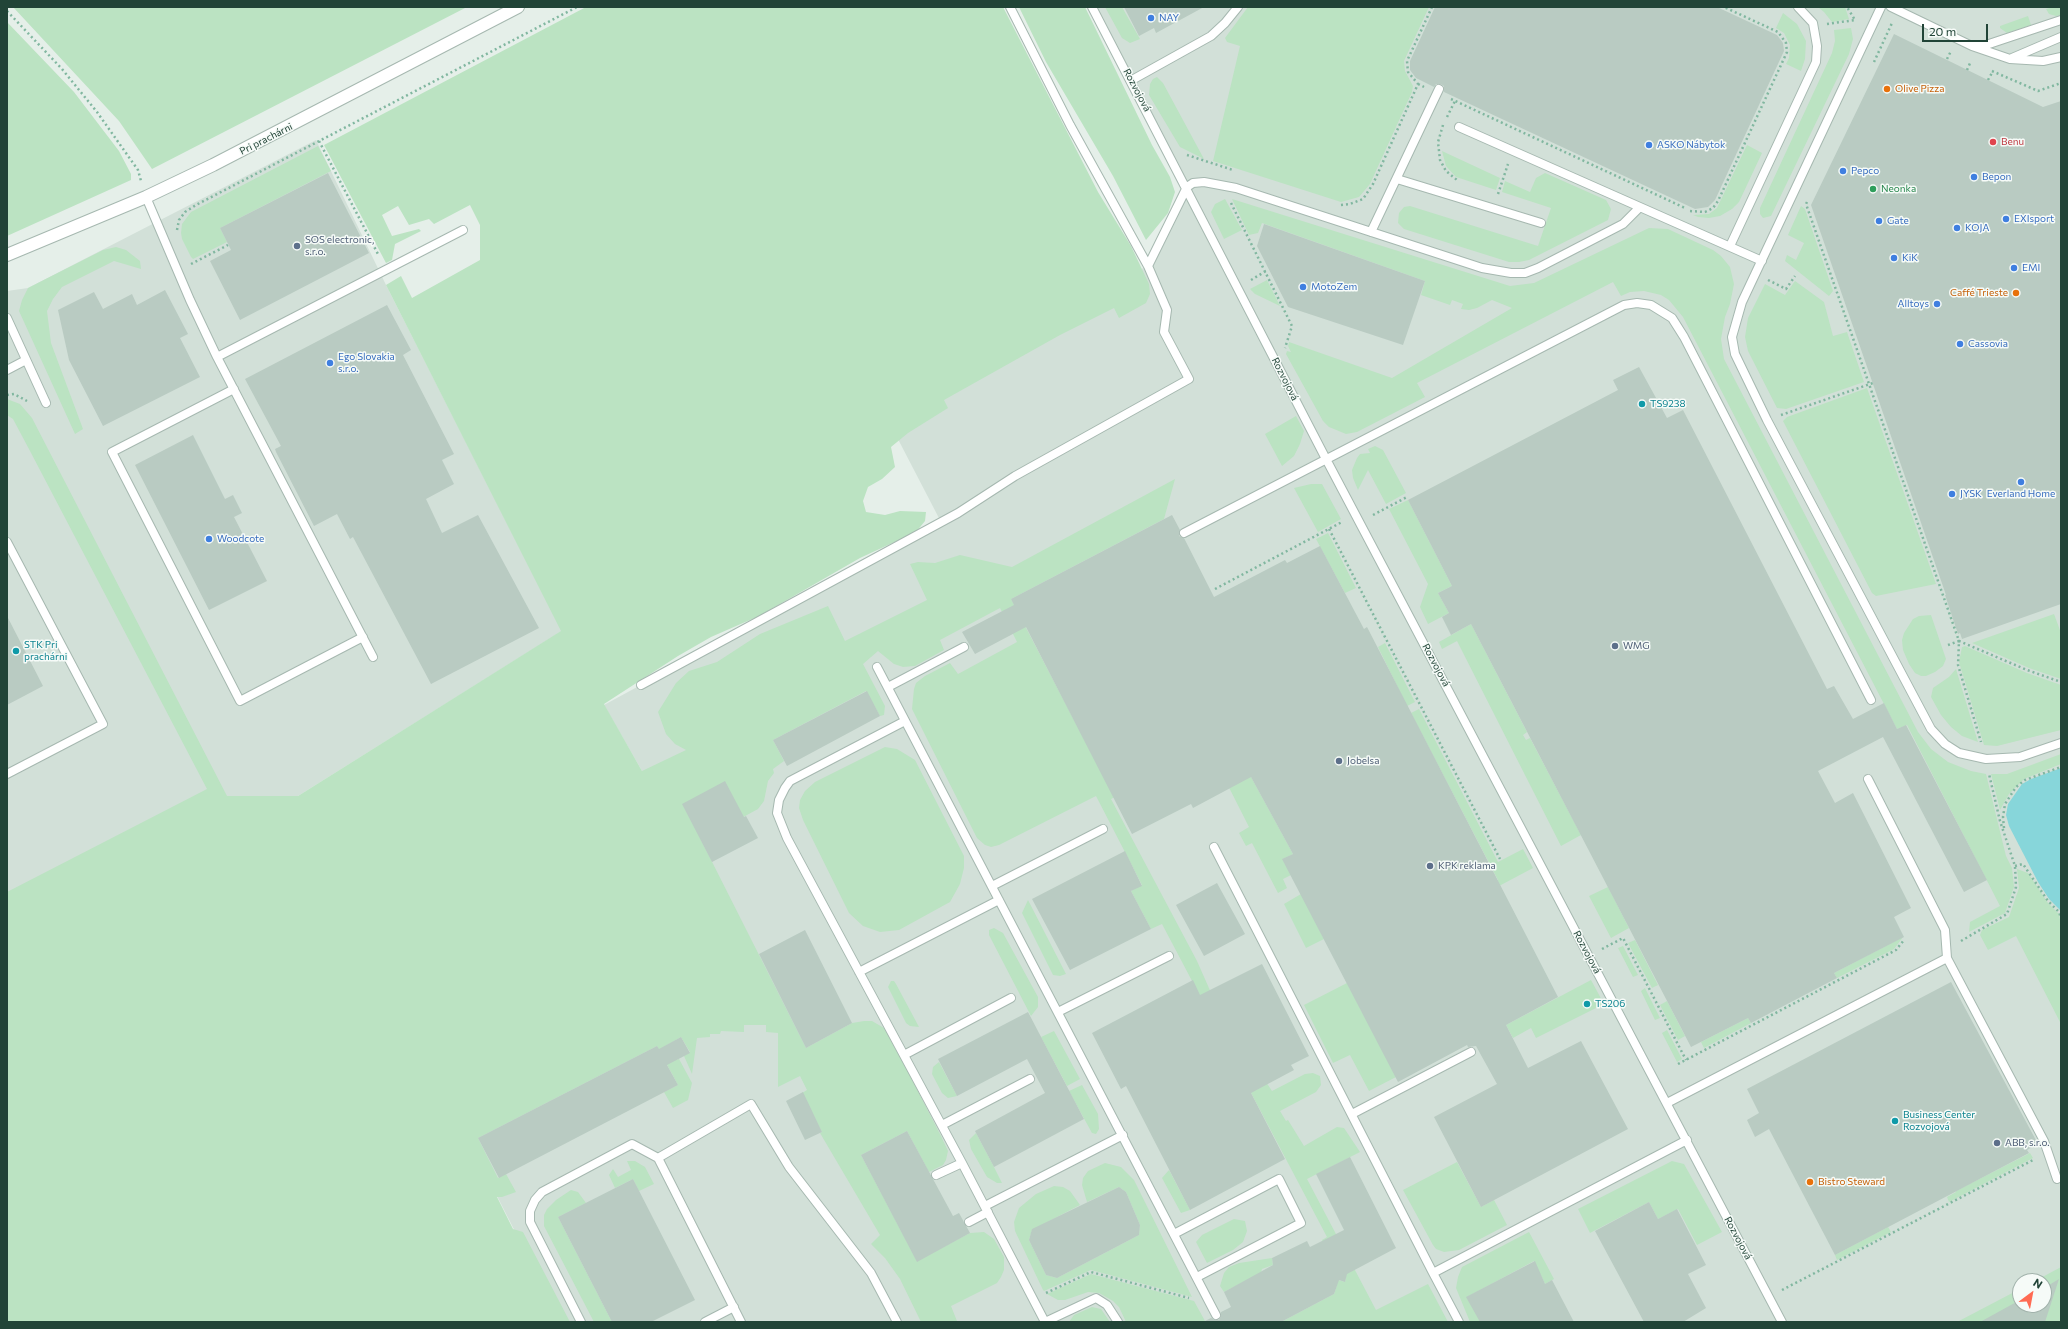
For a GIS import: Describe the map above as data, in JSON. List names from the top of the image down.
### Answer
{
  "streets": {
    "street": ["Pri prachárni"],
    "lane": ["Rozvojová"]
  },
  "places": [
    "NAY",
    "Olive Pizza",
    "Benu",
    "ASKO Nábytok",
    "Pepco",
    "Bepon",
    "Neonka",
    "EXIsport",
    "Gate",
    "KOJA",
    "SOS electronic, s.r.o.",
    "KiK",
    "EMI",
    "MotoZem",
    "Caffé Trieste",
    "Alltoys",
    "Cassovia",
    "Ego Slovakia s.r.o.",
    "TS9238",
    "Everland Home",
    "JYSK",
    "Woodcote",
    "WMG",
    "STK Pri prachárni",
    "Jobelsa",
    "KPK reklama",
    "TS206",
    "Business Center Rozvojová",
    "ABB, s.r.o.",
    "Bistro Steward"
  ],
  "scale_bar": "20 m",
  "north": "top right"
}
